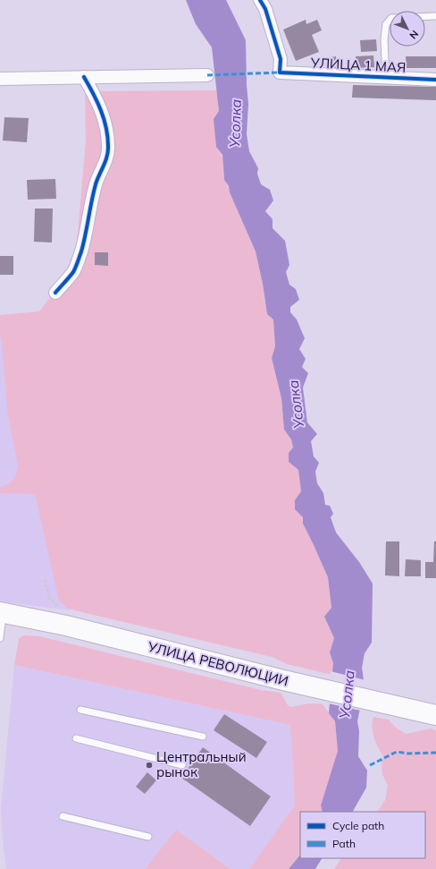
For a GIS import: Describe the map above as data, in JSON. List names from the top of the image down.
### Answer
{
  "streets": {
    "main road": ["УЛИЦА РЕВОЛЮЦИИ"],
    "street": ["УЛИЦА 1 МАЯ"]
  },
  "water": ["Усолка"],
  "places": ["Центральный рынок"],
  "legend": ["Cycle path", "Path"],
  "north": "bottom right"
}
